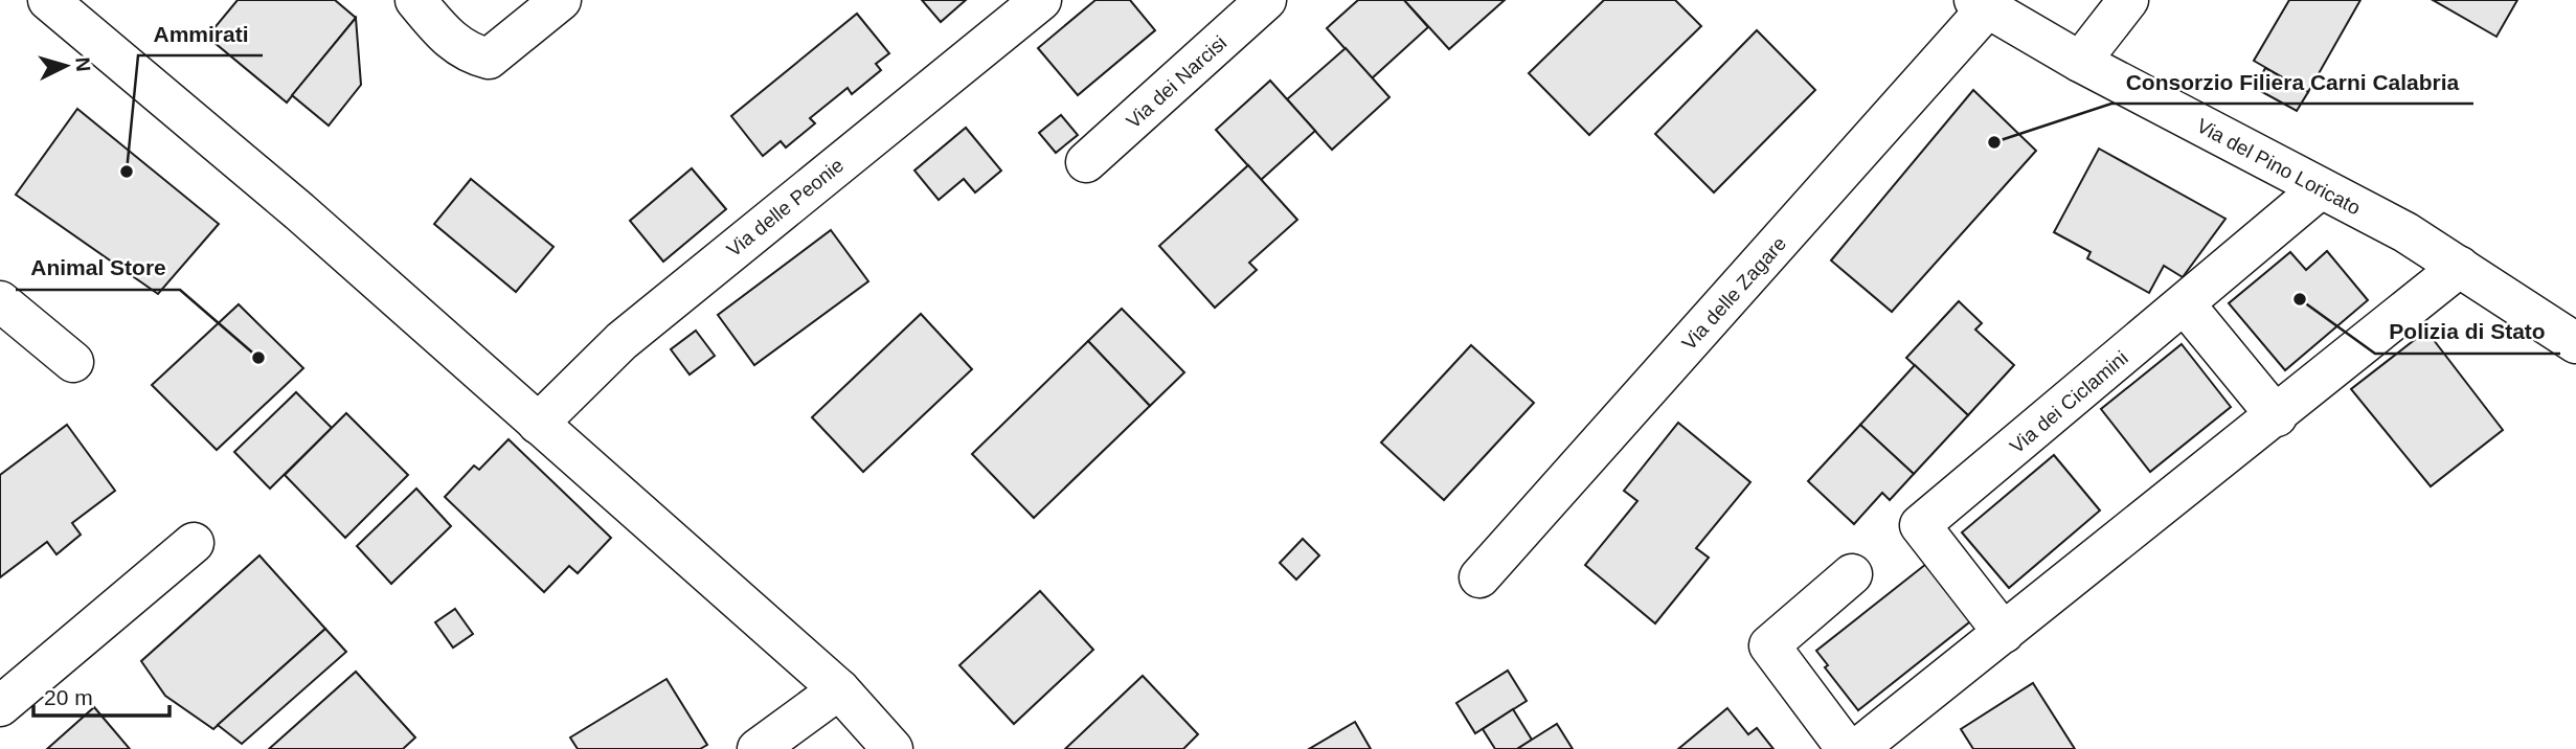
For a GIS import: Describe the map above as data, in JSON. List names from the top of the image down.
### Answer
{
  "streets": {
    "street": [
      "Via dei Narcisi",
      "Via del Pino Loricato",
      "Via delle Peonie",
      "Via delle Zagare",
      "Via dei Ciclamini"
    ]
  },
  "crossings": [
    ["Via del Pino Loricato", "Via delle Zagare"],
    ["Via del Pino Loricato", "Via dei Ciclamini"]
  ],
  "places": [
    "Consorzio Filiera Carni Calabria",
    "Ammirati",
    "Polizia di Stato",
    "Animal Store"
  ],
  "scale_bar": "20 m",
  "north": "right"
}
